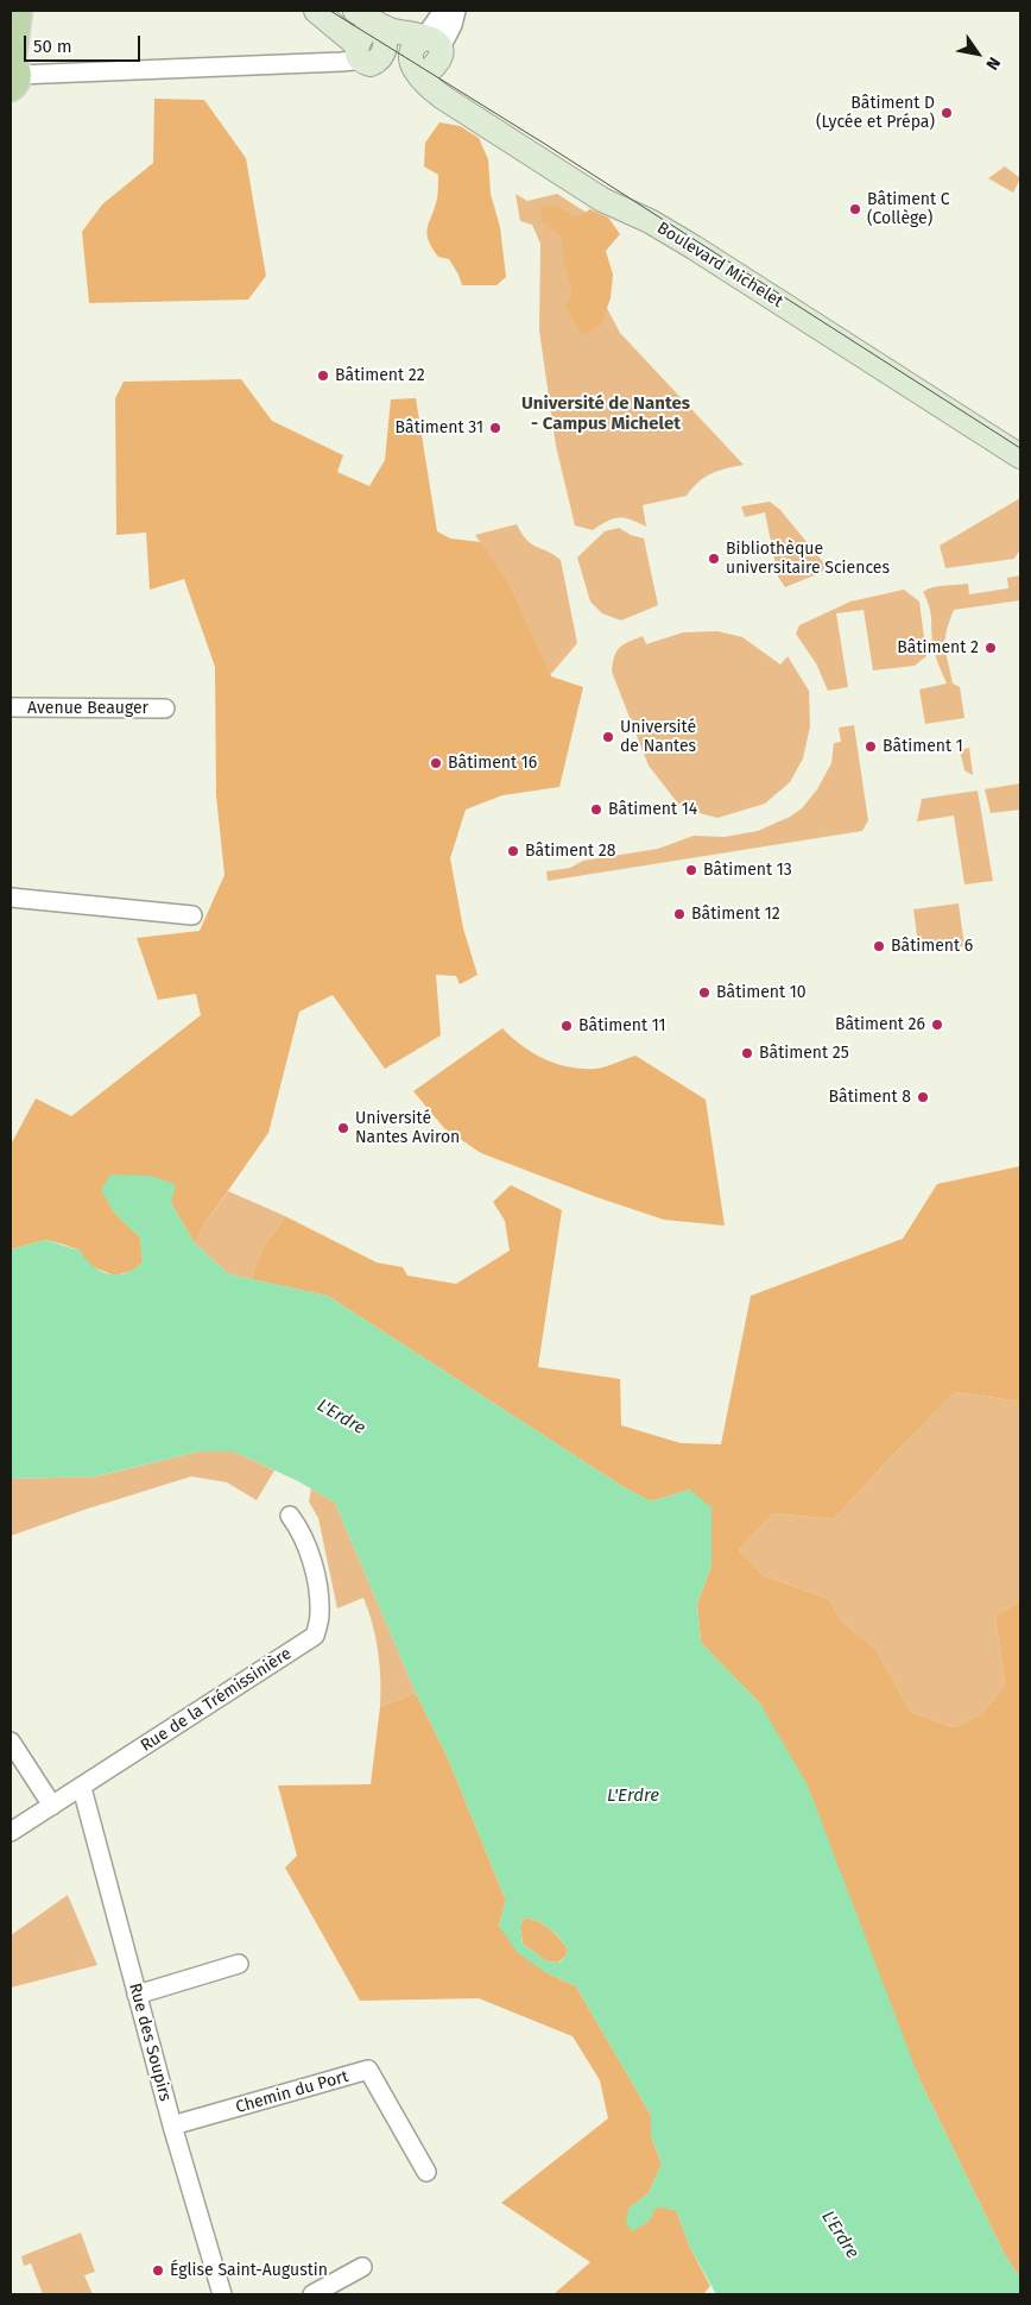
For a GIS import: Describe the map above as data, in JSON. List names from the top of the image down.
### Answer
{
  "streets": {
    "street": [
      "Boulevard Michelet",
      "Avenue Beauger",
      "Rue de la Trémissinière",
      "Rue des Soupirs",
      "Chemin du Port"
    ]
  },
  "crossings": [
    ["Rue de la Trémissinière", "Rue des Soupirs"],
    ["Rue des Soupirs", "Chemin du Port"]
  ],
  "districts": ["Université de Nantes - Campus Michelet"],
  "water": ["L'Erdre"],
  "places": [
    "Bâtiment D (Lycée et Prépa)",
    "Bâtiment C (Collège)",
    "Bâtiment 22",
    "Bâtiment 31",
    "Bibliothèque universitaire Sciences",
    "Bâtiment 2",
    "Université de Nantes",
    "Bâtiment 1",
    "Bâtiment 16",
    "Bâtiment 14",
    "Bâtiment 28",
    "Bâtiment 13",
    "Bâtiment 12",
    "Bâtiment 6",
    "Bâtiment 10",
    "Bâtiment 26",
    "Bâtiment 11",
    "Bâtiment 25",
    "Bâtiment 8",
    "Université Nantes Aviron",
    "Église Saint-Augustin"
  ],
  "scale_bar": "50 m",
  "north": "bottom right"
}
